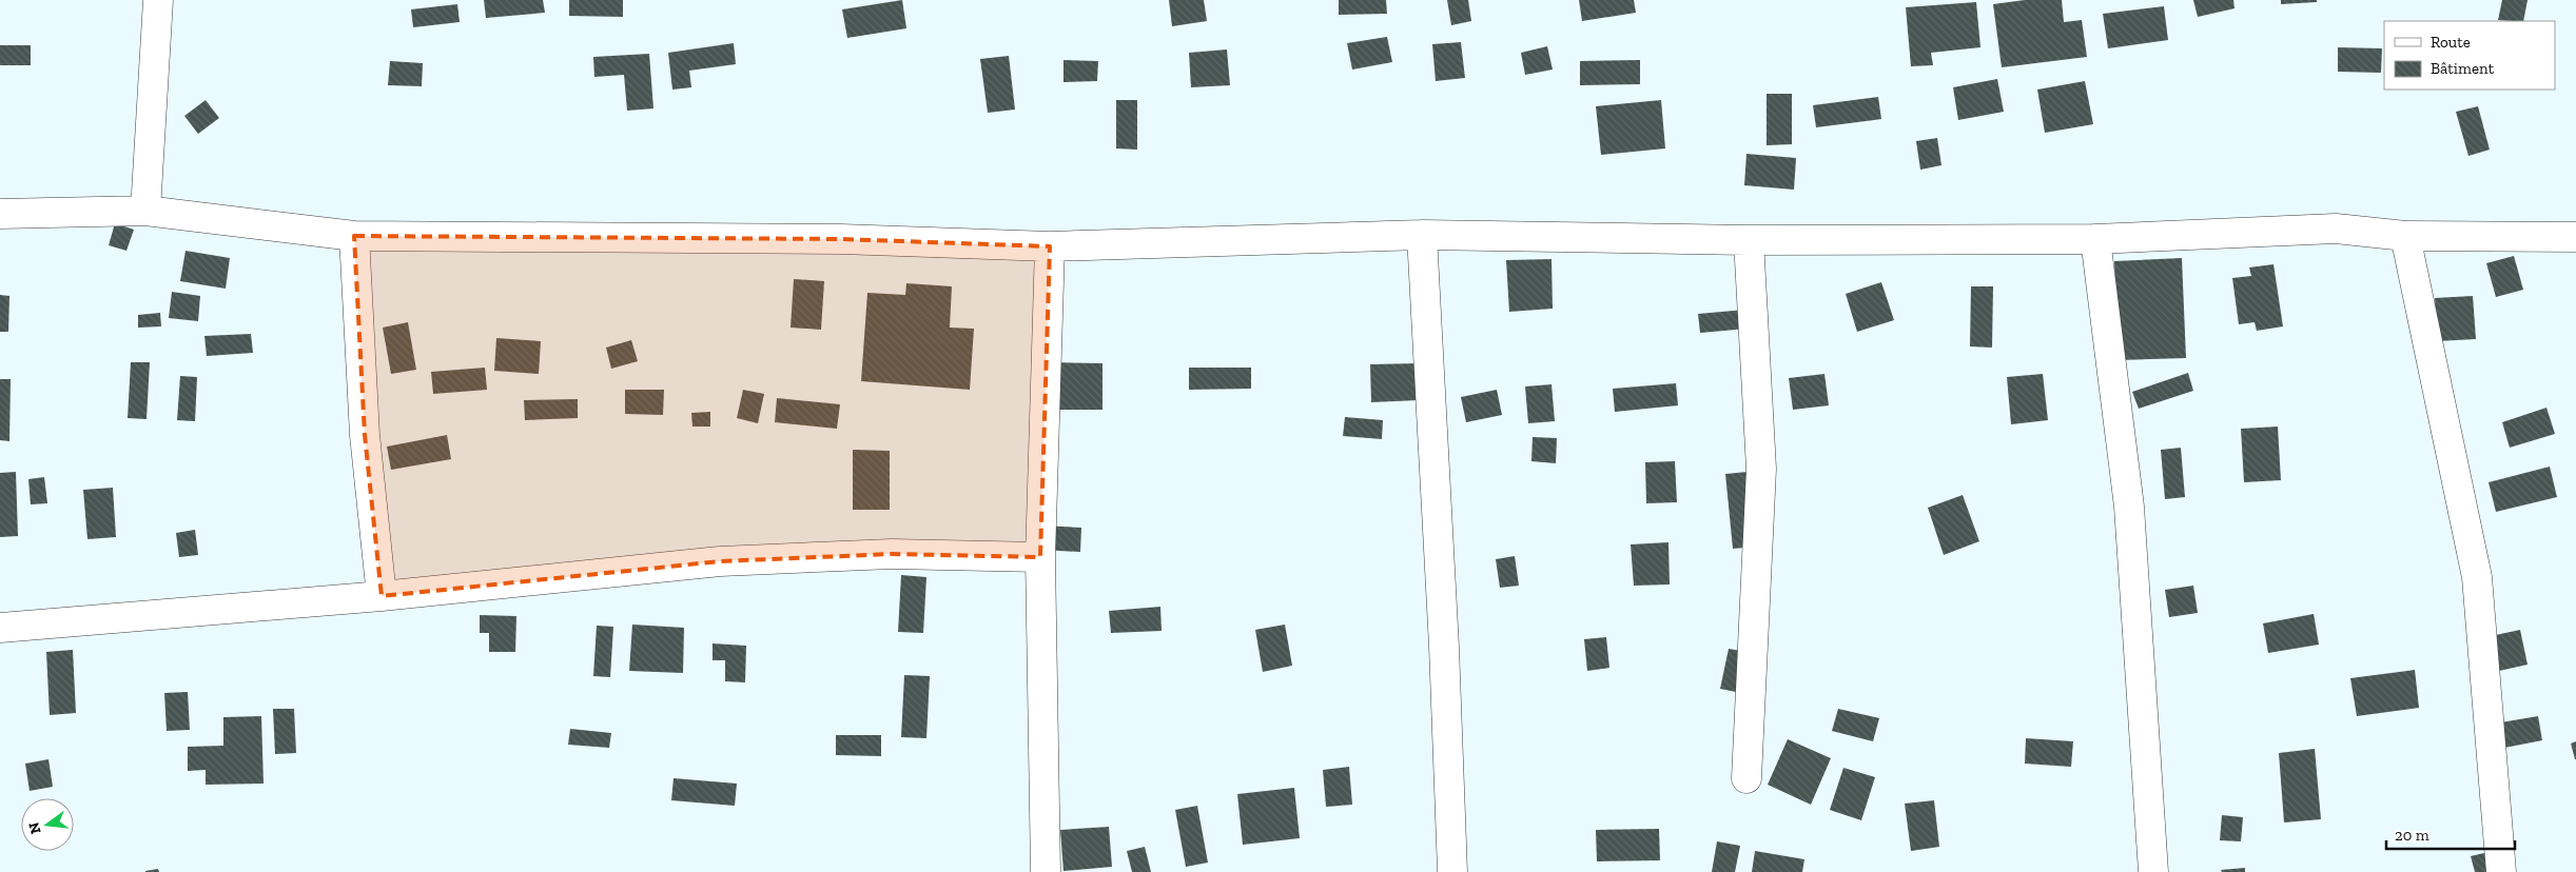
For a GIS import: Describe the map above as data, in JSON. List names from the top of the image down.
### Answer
{
  "legend": ["Route", "Bâtiment"],
  "scale_bar": "20 m",
  "north": "left"
}
